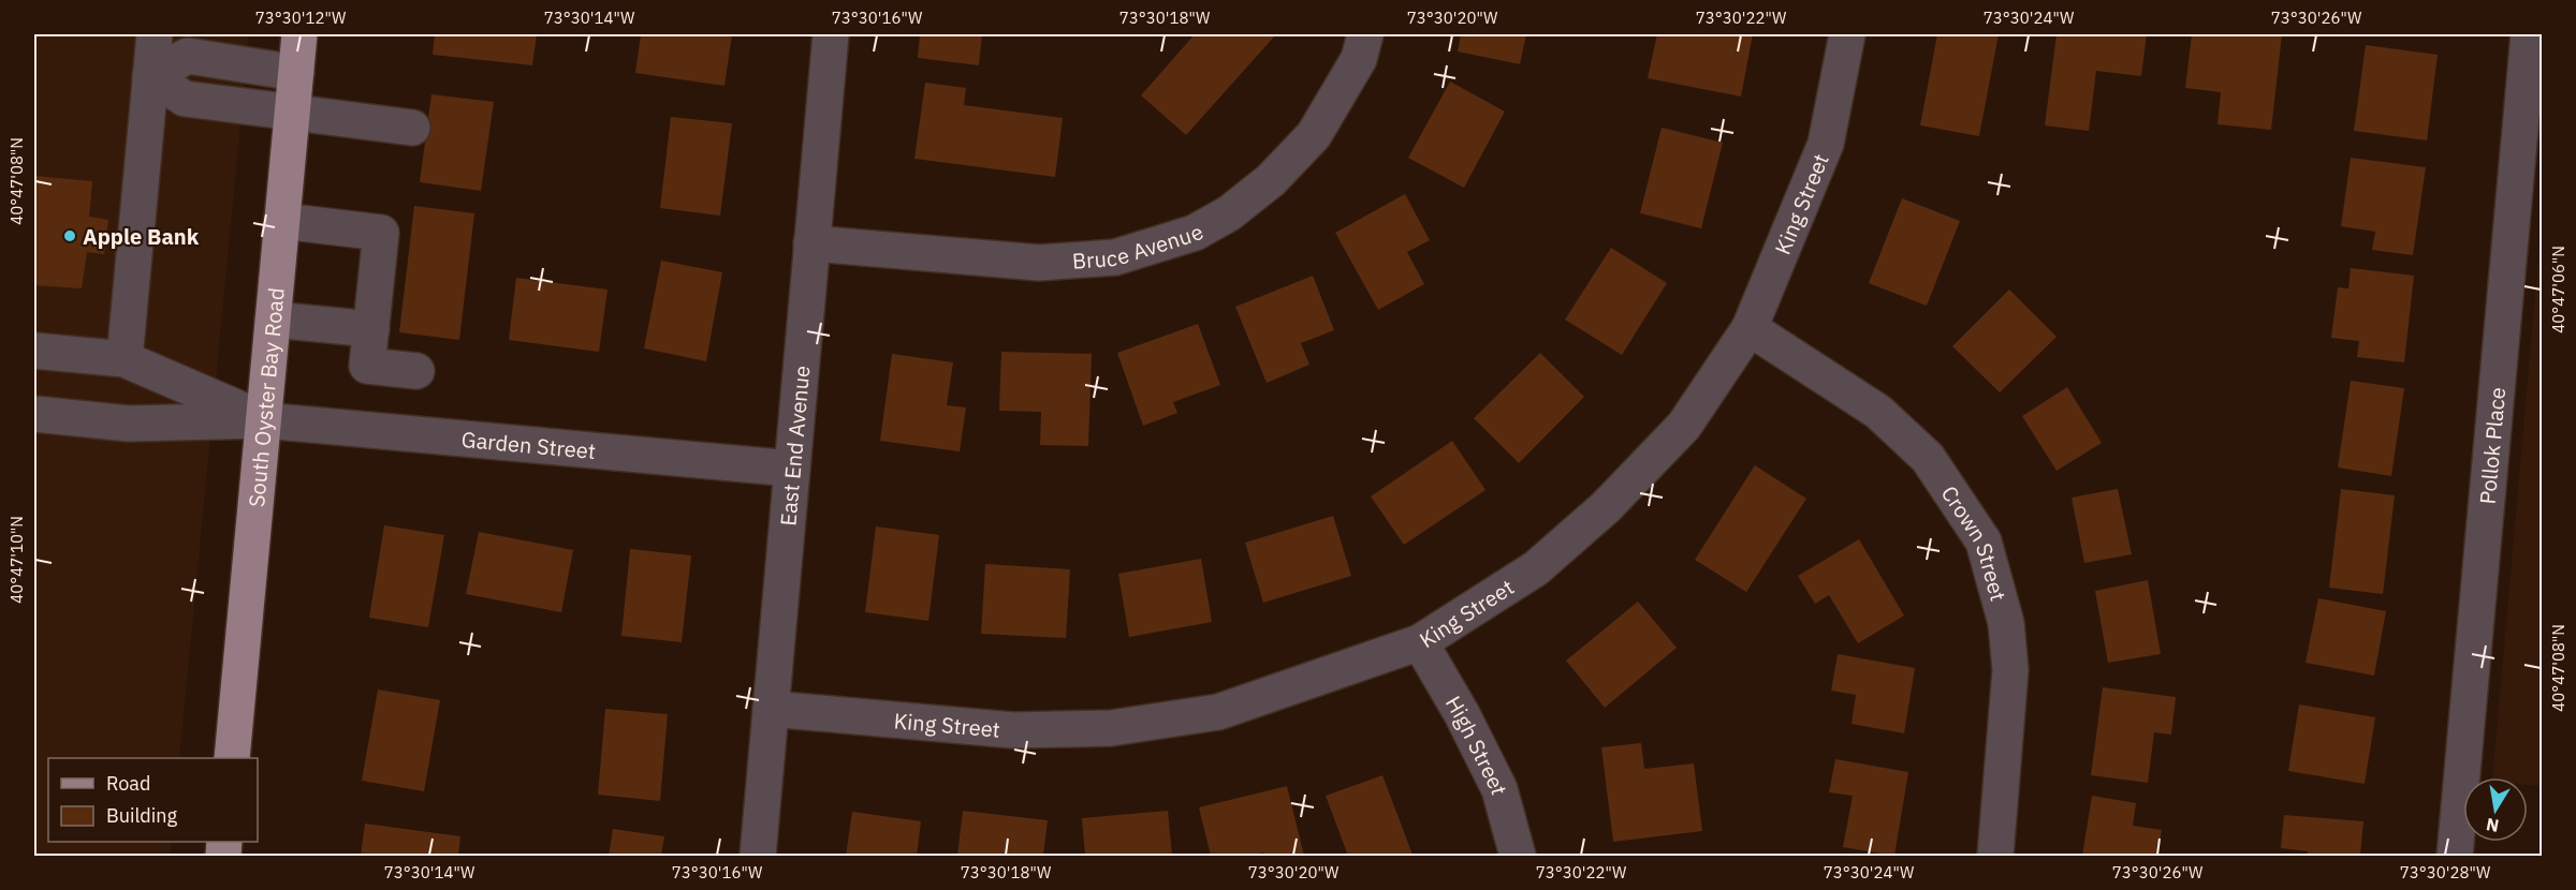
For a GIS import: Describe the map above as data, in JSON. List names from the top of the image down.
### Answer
{
  "streets": {
    "main road": ["South Oyster Bay Road"],
    "street": [
      "King Street",
      "Bruce Avenue",
      "Garden Street",
      "East End Avenue",
      "Pollok Place",
      "Crown Street",
      "High Street"
    ]
  },
  "crossings": [
    ["King Street", "East End Avenue"],
    ["King Street", "Crown Street"],
    ["King Street", "High Street"],
    ["Bruce Avenue", "East End Avenue"],
    ["South Oyster Bay Road", "Garden Street"],
    ["Garden Street", "East End Avenue"]
  ],
  "places": ["Apple Bank"],
  "legend": ["Road", "Building"],
  "north": "bottom",
  "coordinates": [
    "73°30'12\"W",
    "73°30'14\"W",
    "73°30'16\"W",
    "73°30'18\"W",
    "73°30'20\"W",
    "73°30'22\"W",
    "73°30'24\"W",
    "73°30'26\"W",
    "40°47'08\"N",
    "40°47'06\"N",
    "40°47'10\"N",
    "73°30'28\"W"
  ]
}
